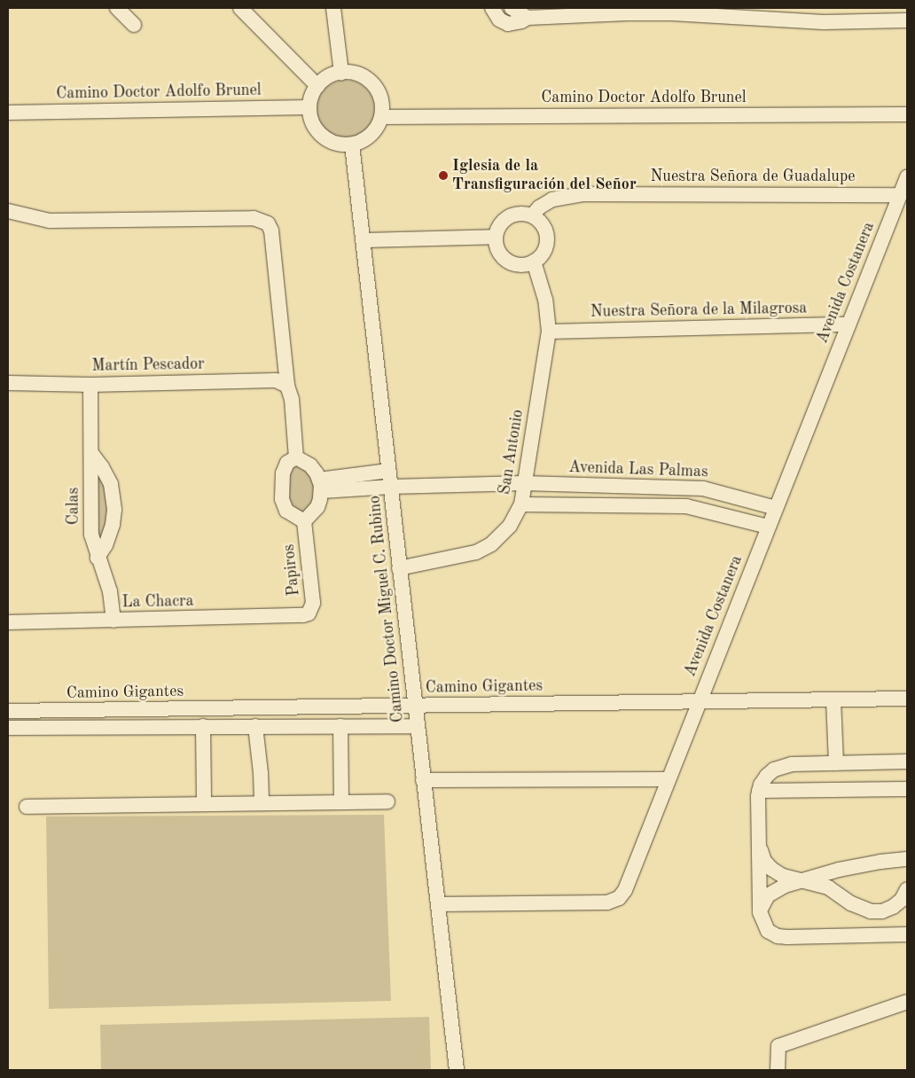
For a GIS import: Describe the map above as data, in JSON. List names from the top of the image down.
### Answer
{
  "streets": {
    "street": [
      "Camino Doctor Adolfo Brunel",
      "Nuestra Señora de Guadalupe",
      "Avenida Costanera",
      "Nuestra Señora de la Milagrosa",
      "Martín Pescador",
      "San Antonio",
      "Avenida Las Palmas",
      "Calas",
      "Papiros",
      "La Chacra",
      "Camino Doctor Miguel C. Rubino",
      "Camino Gigantes"
    ]
  },
  "crossings": [
    ["Camino Doctor Adolfo Brunel", "Camino Doctor Miguel C. Rubino"],
    ["Nuestra Señora de Guadalupe", "Avenida Costanera"],
    ["Nuestra Señora de Guadalupe", "San Antonio"],
    ["Avenida Costanera", "Nuestra Señora de la Milagrosa"],
    ["Avenida Costanera", "Avenida Las Palmas"],
    ["Avenida Costanera", "Camino Doctor Miguel C. Rubino"],
    ["Avenida Costanera", "Camino Gigantes"],
    ["Nuestra Señora de la Milagrosa", "San Antonio"],
    ["Martín Pescador", "Calas"],
    ["San Antonio", "Avenida Las Palmas"],
    ["San Antonio", "Camino Doctor Miguel C. Rubino"],
    ["Avenida Las Palmas", "Camino Doctor Miguel C. Rubino"],
    ["Calas", "La Chacra"],
    ["Papiros", "La Chacra"],
    ["Camino Doctor Miguel C. Rubino", "Camino Gigantes"]
  ],
  "places": ["Iglesia de la Transfiguración del Señor"]
}
